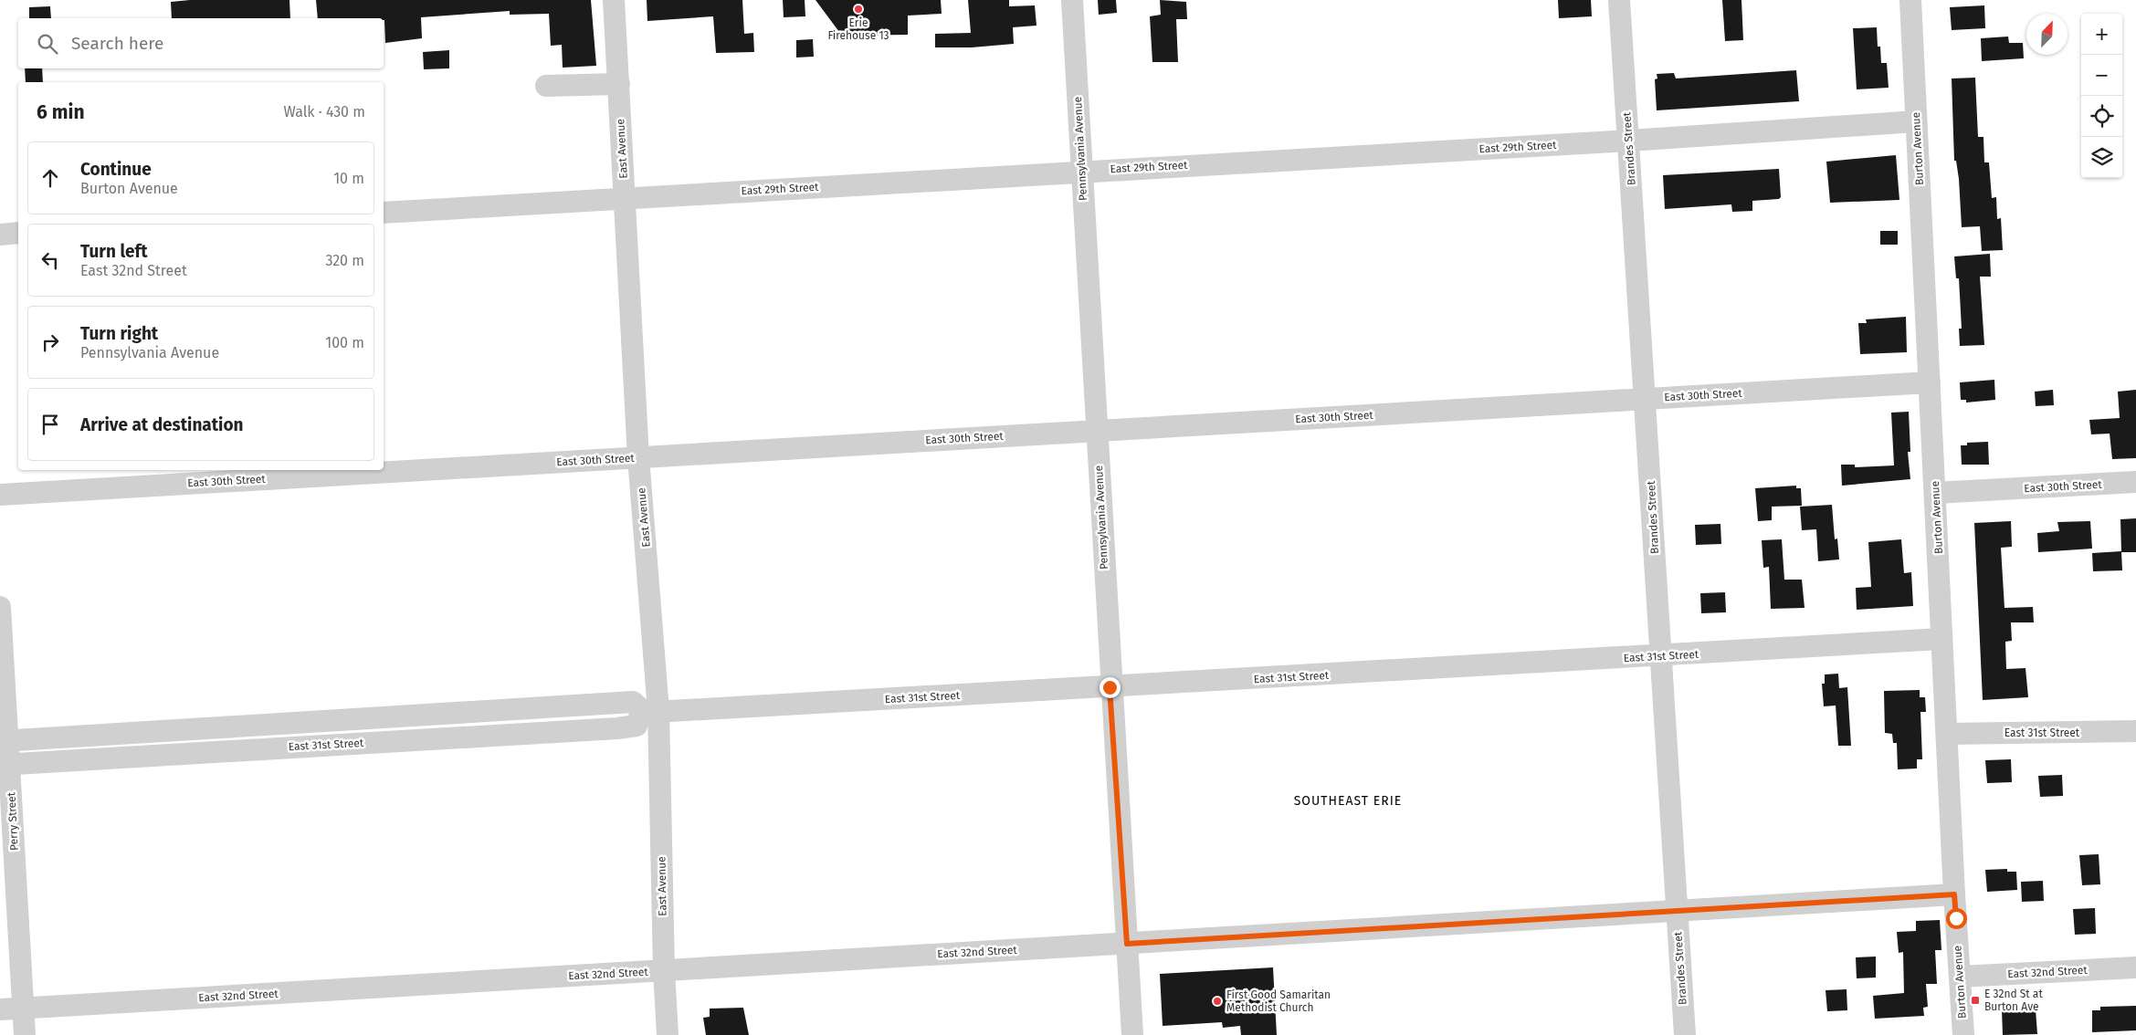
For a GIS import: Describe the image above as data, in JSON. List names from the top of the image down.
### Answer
{
  "streets": {
    "street": [
      "East 29th Street",
      "East Avenue",
      "Pennsylvania Avenue",
      "Brandes Street",
      "Burton Avenue",
      "East 30th Street",
      "East 31st Street",
      "Perry Street",
      "East 32nd Street"
    ]
  },
  "crossings": [
    ["East 29th Street", "East Avenue"],
    ["East 29th Street", "Pennsylvania Avenue"],
    ["East 29th Street", "Brandes Street"],
    ["East 29th Street", "Burton Avenue"],
    ["East Avenue", "East 30th Street"],
    ["East Avenue", "East 31st Street"],
    ["East Avenue", "East 32nd Street"],
    ["Pennsylvania Avenue", "East 30th Street"],
    ["Pennsylvania Avenue", "East 31st Street"],
    ["Pennsylvania Avenue", "East 32nd Street"],
    ["Brandes Street", "East 30th Street"],
    ["Brandes Street", "East 31st Street"],
    ["Brandes Street", "East 32nd Street"],
    ["Burton Avenue", "East 30th Street"],
    ["Burton Avenue", "East 31st Street"],
    ["Burton Avenue", "East 32nd Street"],
    ["East 31st Street", "Perry Street"],
    ["Perry Street", "East 32nd Street"]
  ],
  "districts": ["SOUTHEAST ERIE"],
  "places": {
    "other": ["Erie Firehouse 13", "First Good Samaritan Methodist Church"],
    "transit": ["E 32nd St at Burton Ave"]
  },
  "north": "top right",
  "page": {
    "map_buttons": ["+", "−"],
    "search": "Search here",
    "heading": ["6 min", "Walk · 430 m"],
    "list": [
      ["Continue", "Burton Avenue", "10 m"],
      ["Turn left", "East 32nd Street", "320 m"],
      ["Turn right", "Pennsylvania Avenue", "100 m"],
      "Arrive at destination"
    ]
  }
}
